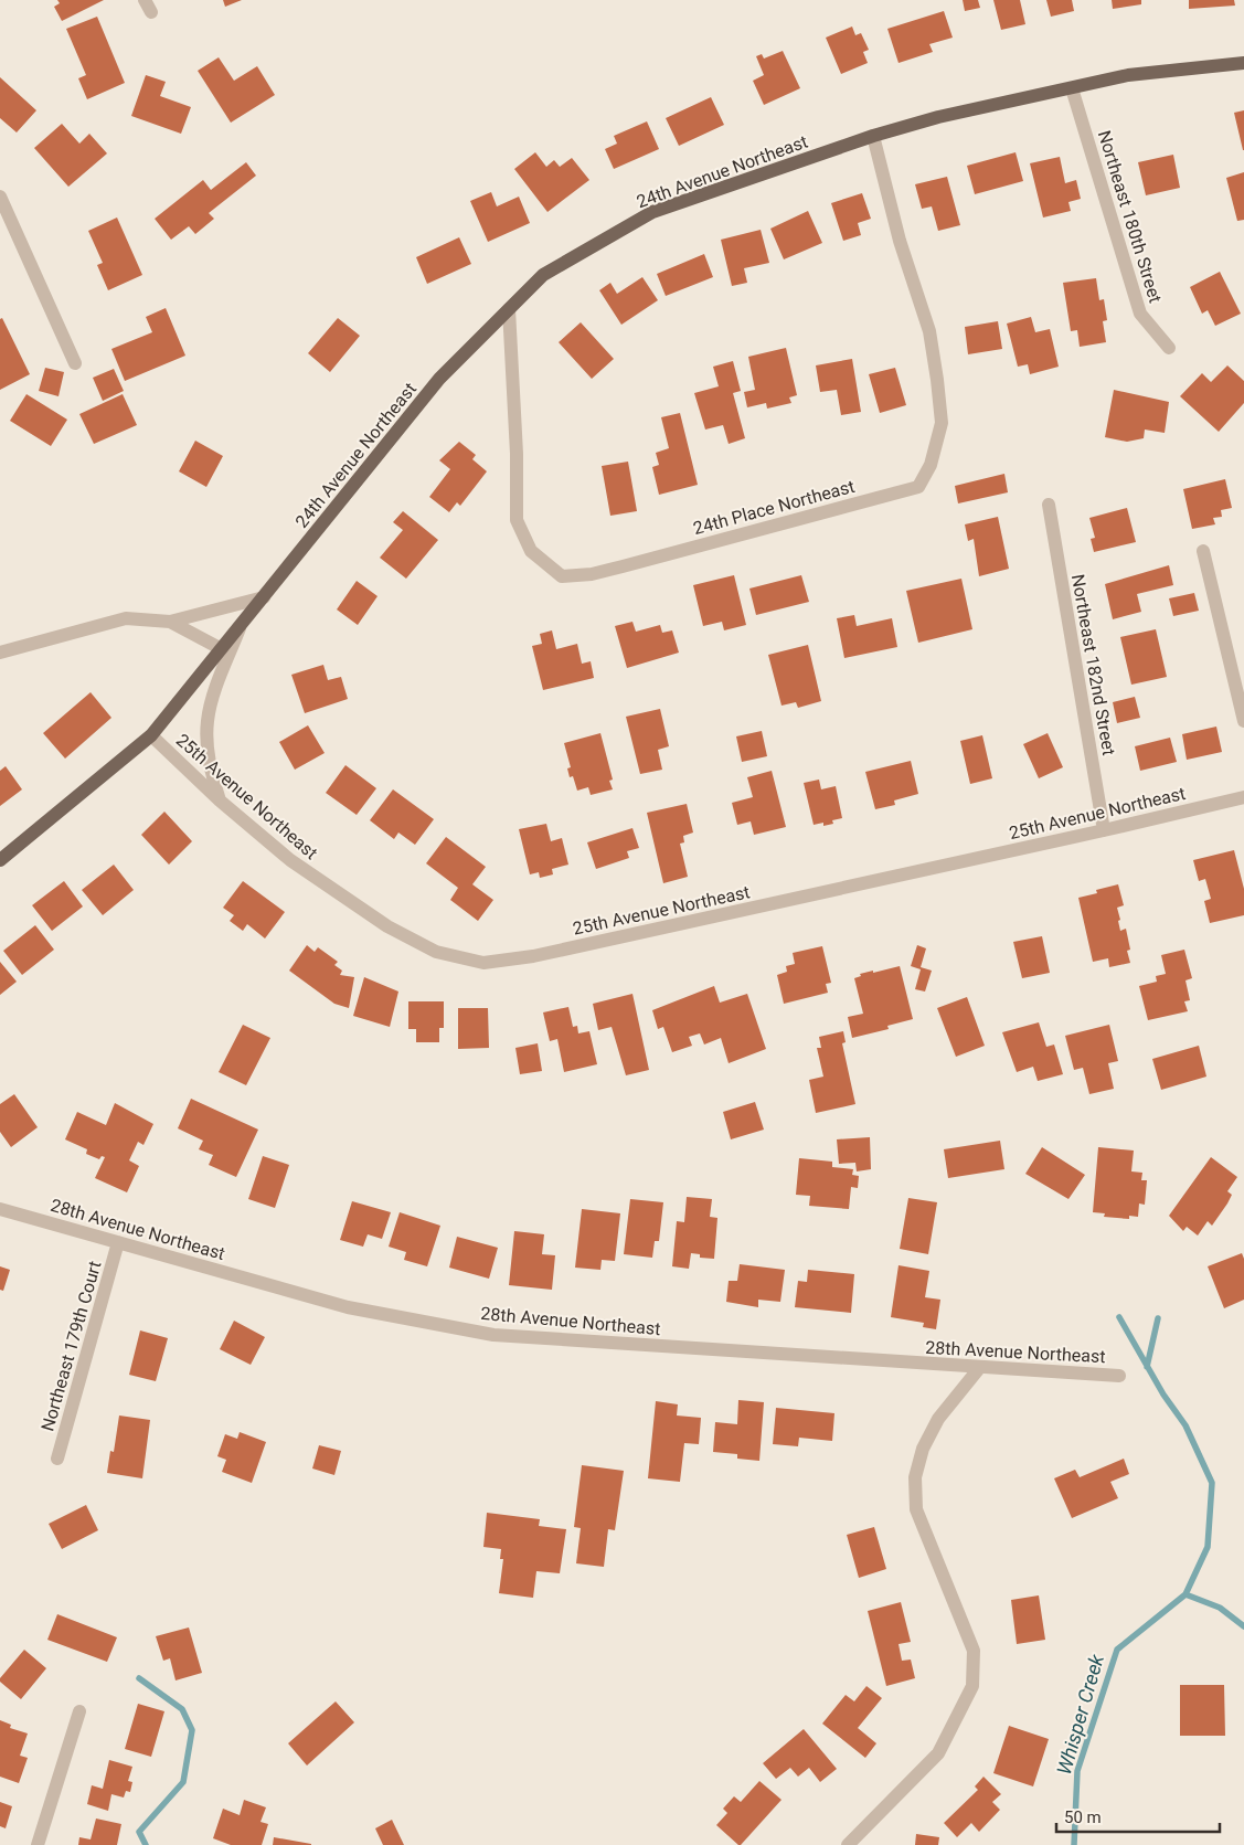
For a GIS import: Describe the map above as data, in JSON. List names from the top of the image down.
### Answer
{
  "streets": {
    "main road": ["24th Avenue Northeast"],
    "street": [
      "Northeast 180th Street",
      "24th Place Northeast",
      "Northeast 182nd Street",
      "25th Avenue Northeast",
      "28th Avenue Northeast",
      "Northeast 179th Court"
    ]
  },
  "crossings": [
    ["24th Avenue Northeast", "Northeast 180th Street"],
    ["24th Avenue Northeast", "24th Place Northeast"],
    ["24th Avenue Northeast", "25th Avenue Northeast"],
    ["Northeast 182nd Street", "25th Avenue Northeast"],
    ["28th Avenue Northeast", "Northeast 179th Court"]
  ],
  "water": ["Whisper Creek"],
  "scale_bar": "50 m"
}
